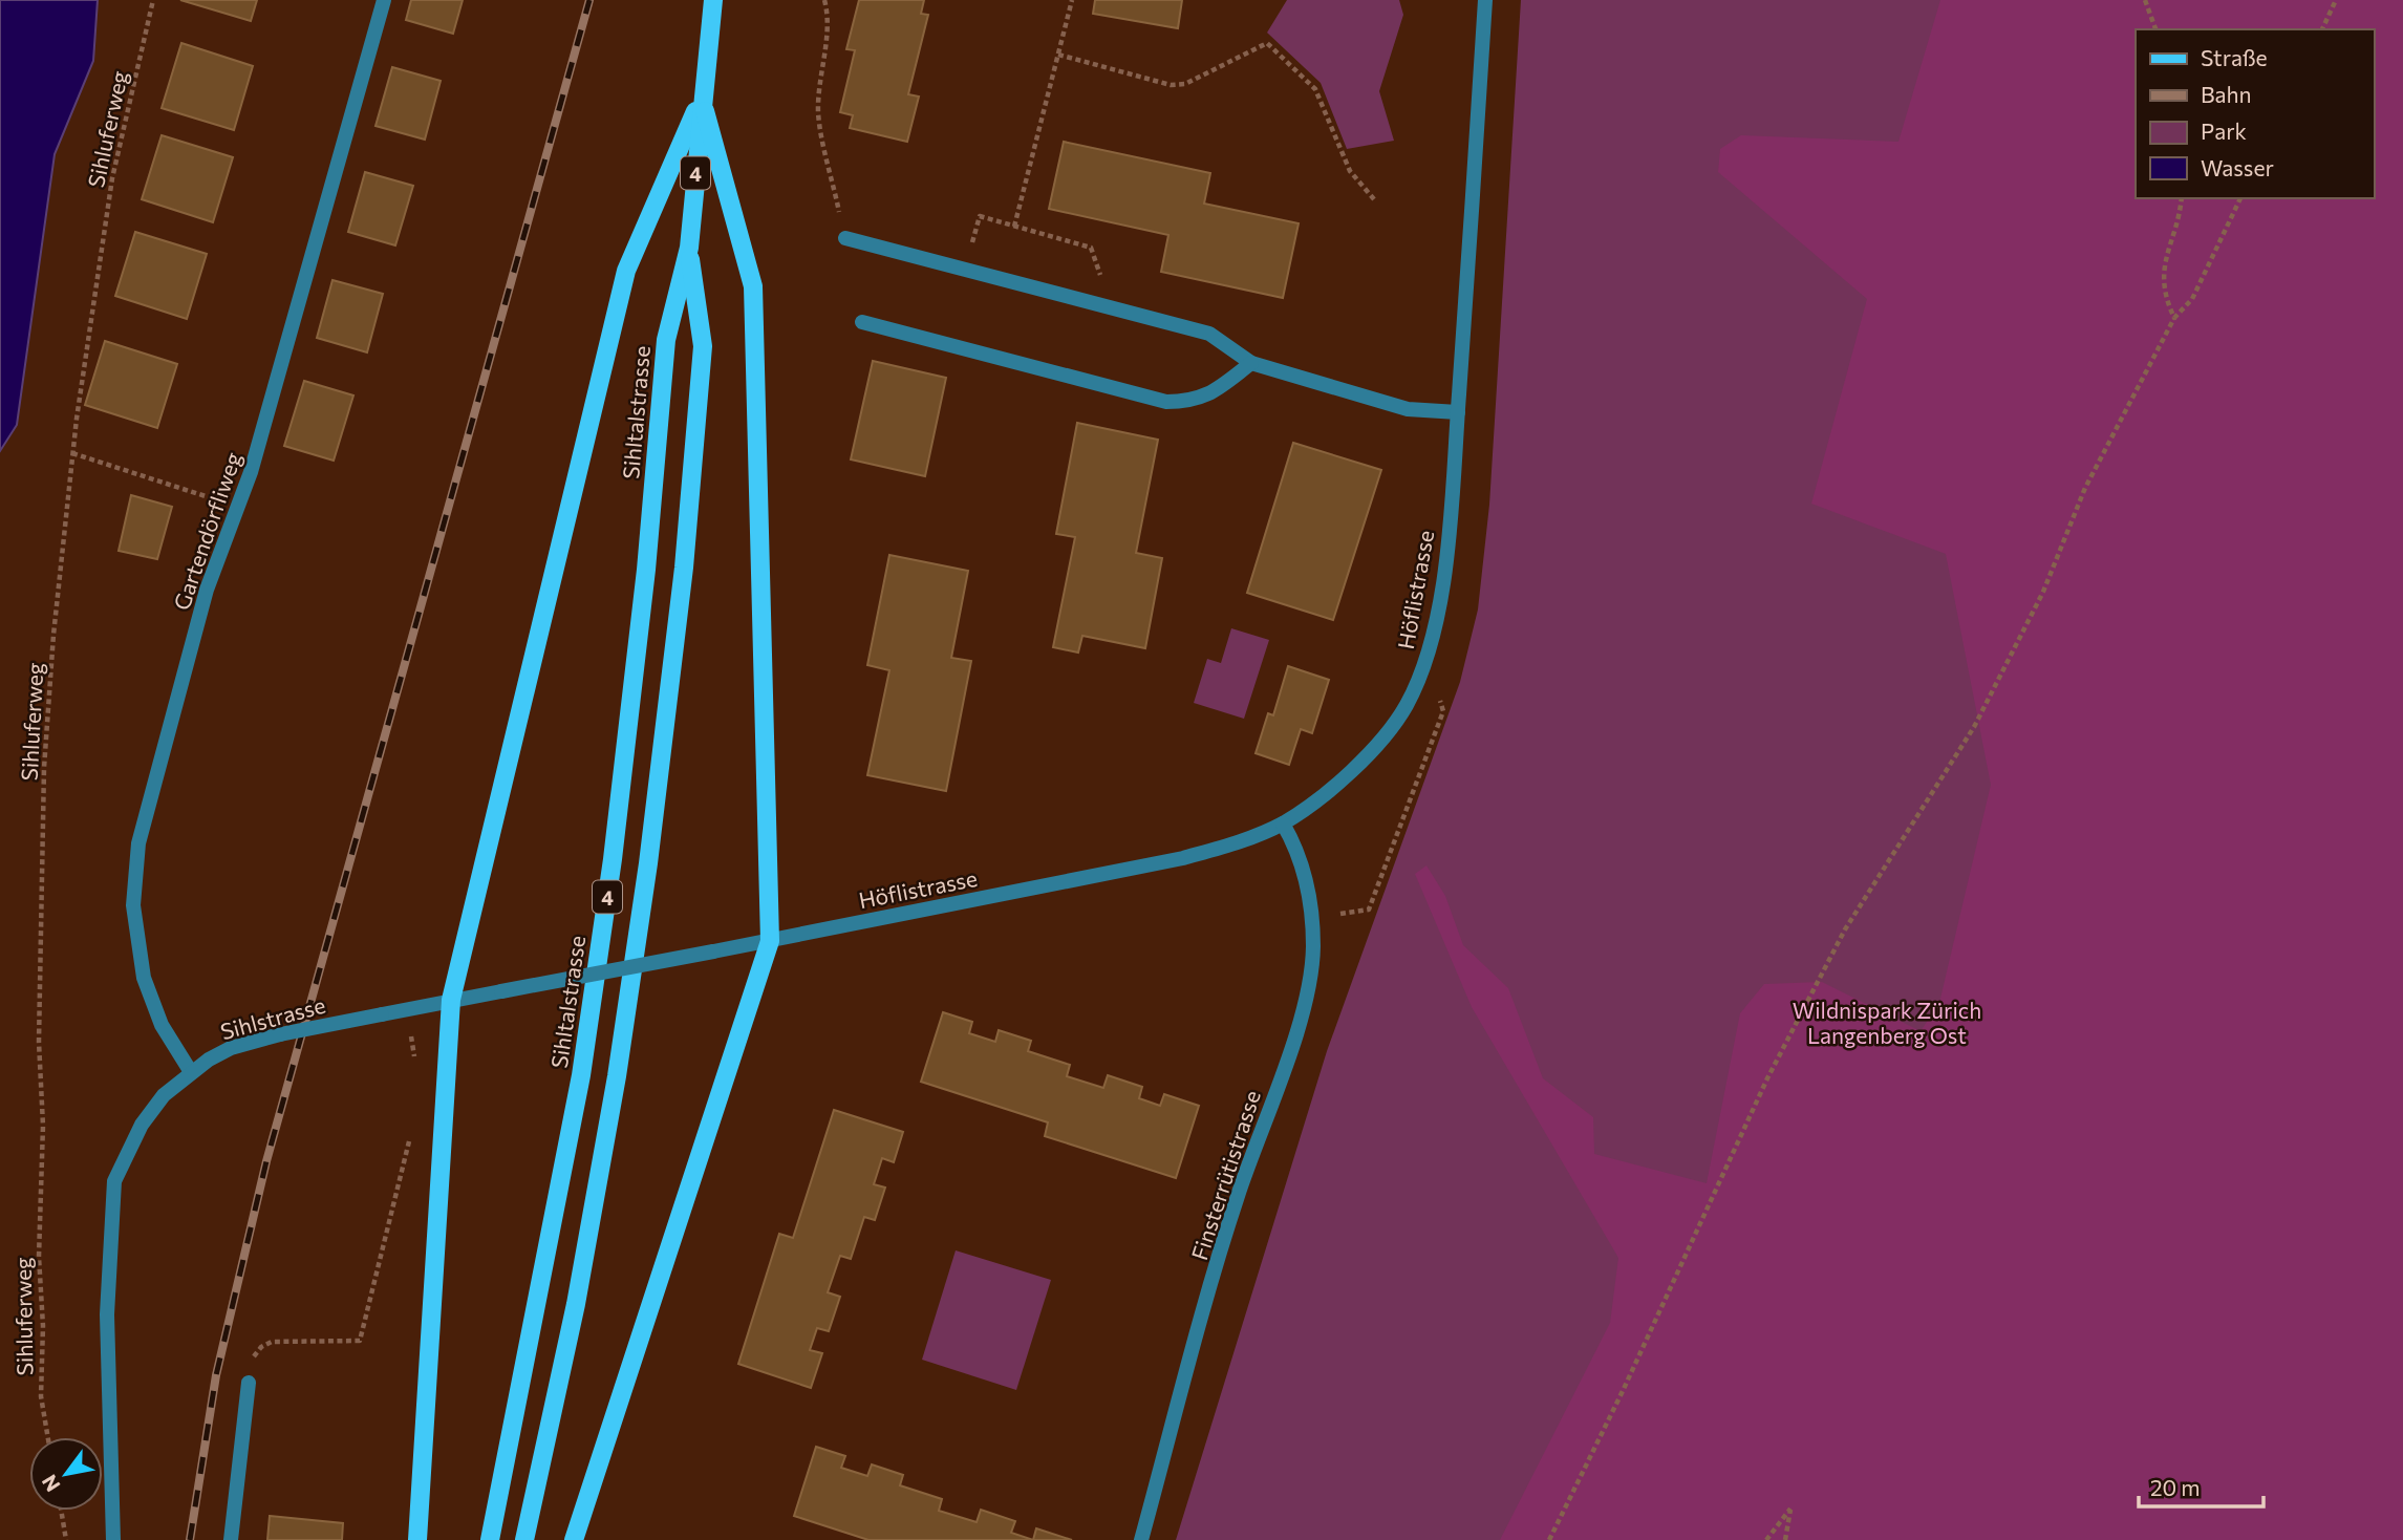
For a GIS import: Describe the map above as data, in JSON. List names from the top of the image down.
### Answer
{
  "streets": {
    "main road": ["4", "Sihltalstrasse"],
    "street": [
      "Gartendörfliweg",
      "Höflistrasse",
      "Sihlstrasse",
      "Finsterrütistrasse"
    ],
    "path": ["Sihluferweg"]
  },
  "crossings": [
    ["Gartendörfliweg", "Sihlstrasse"],
    ["Höflistrasse", "Sihlstrasse"],
    ["Höflistrasse", "Finsterrütistrasse"]
  ],
  "parks": ["Wildnispark Zürich Langenberg Ost"],
  "legend": [
    "Straße",
    "Bahn",
    "Park",
    "Wasser"
  ],
  "scale_bar": "20 m",
  "north": "bottom left"
}
